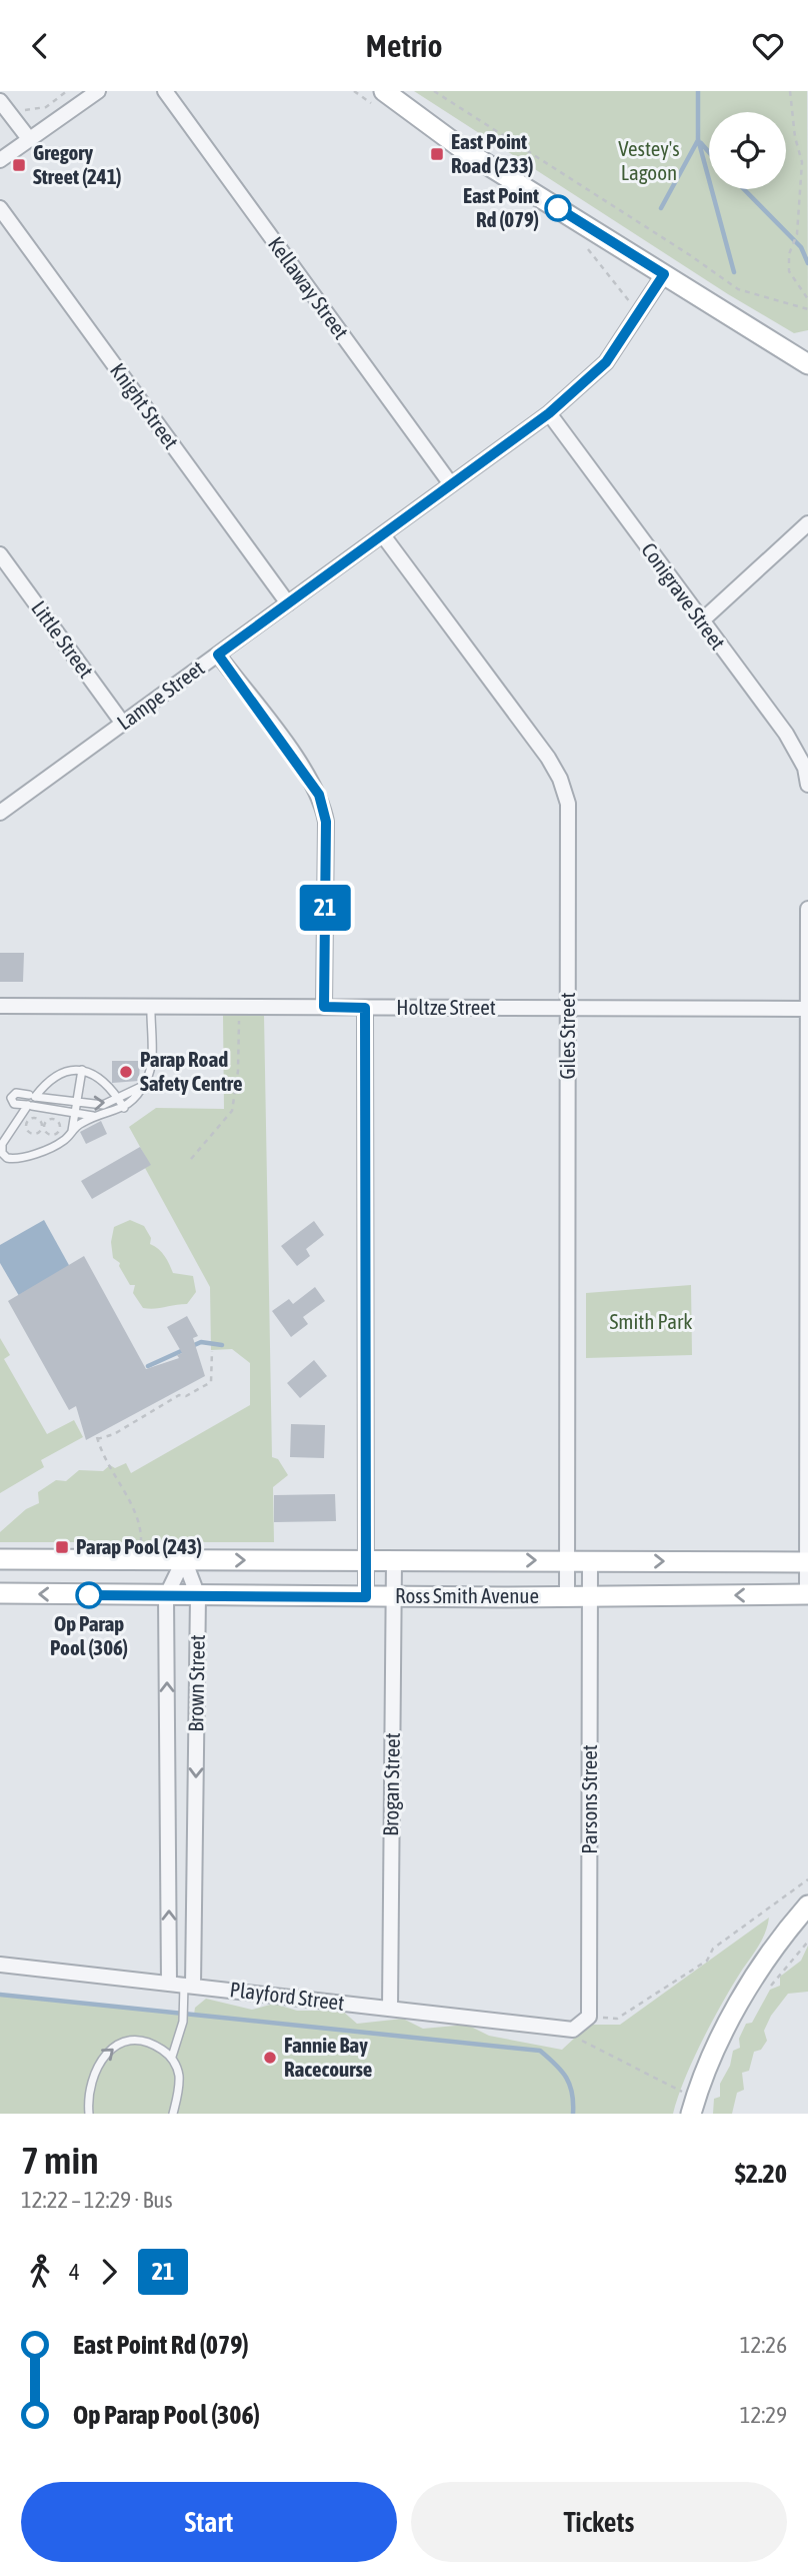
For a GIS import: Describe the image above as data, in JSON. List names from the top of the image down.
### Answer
{
  "streets": {
    "street": [
      "Kellaway Street",
      "Knight Street",
      "Conigrave Street",
      "Little Street",
      "Lampe Street",
      "Holtze Street",
      "Giles Street",
      "Ross Smith Avenue",
      "Brown Street",
      "Brogan Street",
      "Parsons Street",
      "Playford Street"
    ]
  },
  "crossings": [
    ["Kellaway Street", "Lampe Street"],
    ["Knight Street", "Lampe Street"],
    ["Conigrave Street", "Lampe Street"],
    ["Little Street", "Lampe Street"],
    ["Lampe Street", "Giles Street"],
    ["Holtze Street", "Giles Street"],
    ["Giles Street", "Ross Smith Avenue"],
    ["Ross Smith Avenue", "Brown Street"],
    ["Ross Smith Avenue", "Brogan Street"],
    ["Ross Smith Avenue", "Parsons Street"],
    ["Brown Street", "Playford Street"],
    ["Brogan Street", "Playford Street"]
  ],
  "parks": ["Vestey's Lagoon", "Smith Park"],
  "places": {
    "transit": ["East Point Road (233)", "Gregory Street (241)", "Parap Pool (243)"],
    "other": [
      "East Point Rd (079)",
      "Parap Road Safety Centre",
      "Op Parap Pool (306)",
      "Fannie Bay Racecourse"
    ]
  },
  "lines": ["bus line 21"],
  "page": {
    "header": "Metrio",
    "on_map": "21",
    "heading": ["7 min", "12:22 – 12:29 · Bus", "$2.20"],
    "legs": ["4", "21"],
    "list": [
      {
        "name": "East Point Rd (079)",
        "value": "12:26"
      },
      {
        "name": "Op Parap Pool (306)",
        "value": "12:29"
      }
    ],
    "buttons": ["Start", "Tickets"]
  }
}
